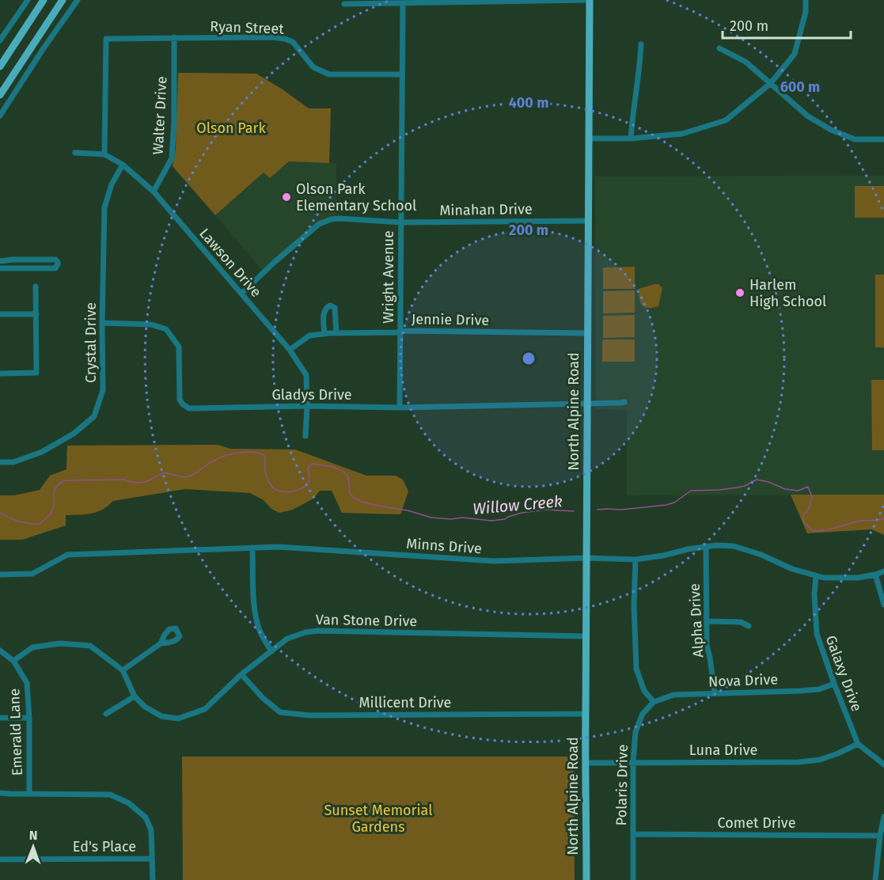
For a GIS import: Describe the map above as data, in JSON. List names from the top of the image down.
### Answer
{
  "streets": {
    "main road": ["North Alpine Road"],
    "street": [
      "Ryan Street",
      "Walter Drive",
      "Minahan Drive",
      "Lawson Drive",
      "Wright Avenue",
      "Jennie Drive",
      "Crystal Drive",
      "Gladys Drive",
      "Minns Drive",
      "Van Stone Drive",
      "Alpha Drive",
      "Galaxy Drive",
      "Nova Drive",
      "Millicent Drive",
      "Emerald Lane",
      "Luna Drive",
      "Polaris Drive",
      "Comet Drive",
      "Ed's Place"
    ]
  },
  "crossings": [
    ["Ryan Street", "Walter Drive"],
    ["Ryan Street", "Lawson Drive"],
    ["Ryan Street", "Wright Avenue"],
    ["Walter Drive", "Lawson Drive"],
    ["Minahan Drive", "Lawson Drive"],
    ["Minahan Drive", "Wright Avenue"],
    ["Minahan Drive", "North Alpine Road"],
    ["Lawson Drive", "Jennie Drive"],
    ["Lawson Drive", "Crystal Drive"],
    ["Lawson Drive", "Gladys Drive"],
    ["Wright Avenue", "Jennie Drive"],
    ["Wright Avenue", "Gladys Drive"],
    ["Jennie Drive", "North Alpine Road"],
    ["Crystal Drive", "Gladys Drive"],
    ["Gladys Drive", "North Alpine Road"],
    ["North Alpine Road", "Minns Drive"],
    ["North Alpine Road", "Van Stone Drive"],
    ["North Alpine Road", "Millicent Drive"],
    ["North Alpine Road", "Luna Drive"],
    ["Minns Drive", "Alpha Drive"],
    ["Minns Drive", "Galaxy Drive"],
    ["Van Stone Drive", "Millicent Drive"],
    ["Van Stone Drive", "Emerald Lane"],
    ["Alpha Drive", "Nova Drive"],
    ["Galaxy Drive", "Nova Drive"],
    ["Galaxy Drive", "Luna Drive"],
    ["Nova Drive", "Polaris Drive"],
    ["Luna Drive", "Polaris Drive"],
    ["Polaris Drive", "Comet Drive"]
  ],
  "water": ["Willow Creek"],
  "parks": ["Olson Park", "Sunset Memorial Gardens"],
  "places": ["Olson Park Elementary School", "Harlem High School"],
  "scale_bar": "200 m",
  "north": "top",
  "rings": ["600 m", "400 m", "200 m"]
}
